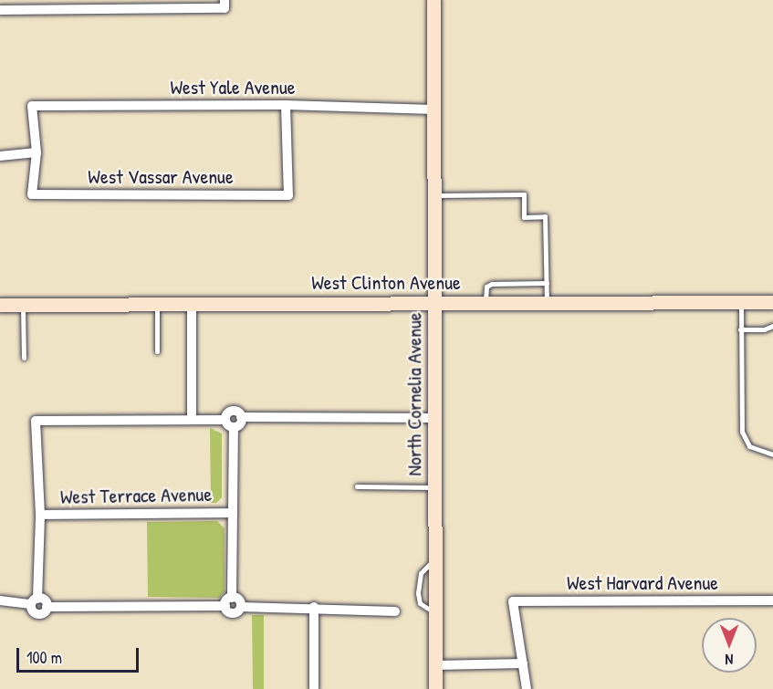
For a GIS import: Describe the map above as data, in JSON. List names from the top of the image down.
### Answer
{
  "streets": {
    "main road": ["West Clinton Avenue", "North Cornelia Avenue"],
    "street": [
      "West Yale Avenue",
      "West Vassar Avenue",
      "West Terrace Avenue",
      "West Harvard Avenue"
    ]
  },
  "crossings": [
    ["West Yale Avenue", "West Vassar Avenue"],
    ["West Yale Avenue", "North Cornelia Avenue"],
    ["West Clinton Avenue", "North Cornelia Avenue"]
  ],
  "scale_bar": "100 m",
  "north": "bottom"
}
